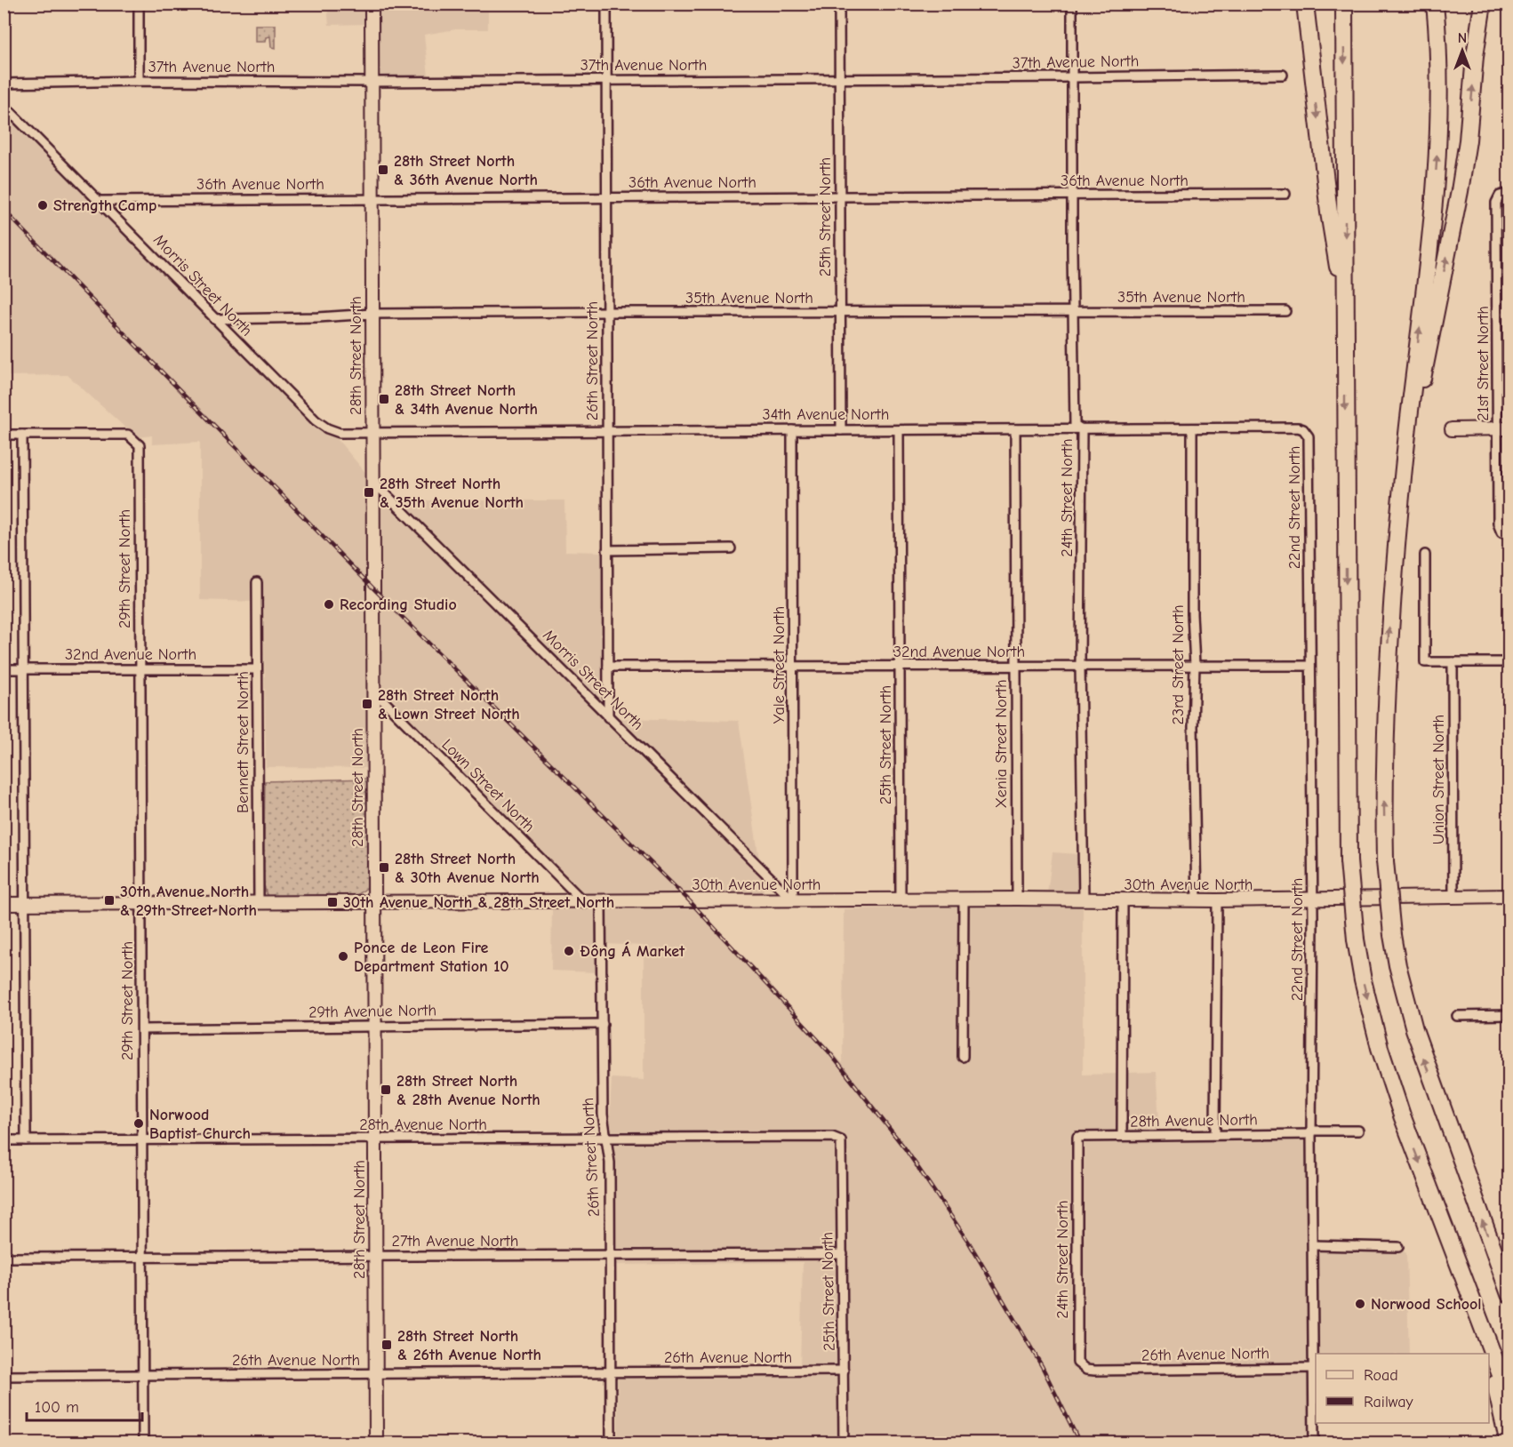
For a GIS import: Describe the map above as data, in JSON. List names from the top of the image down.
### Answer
{
  "streets": {
    "street": [
      "37th Avenue North",
      "36th Avenue North",
      "25th Street North",
      "Morris Street North",
      "35th Avenue North",
      "28th Street North",
      "26th Street North",
      "21st Street North",
      "34th Avenue North",
      "24th Street North",
      "22nd Street North",
      "29th Street North",
      "32nd Avenue North",
      "Yale Street North",
      "23rd Street North",
      "Bennett Street North",
      "Xenia Street North",
      "Union Street North",
      "Lown Street North",
      "30th Avenue North",
      "29th Avenue North",
      "28th Avenue North",
      "27th Avenue North",
      "26th Avenue North"
    ]
  },
  "crossings": [
    ["37th Avenue North", "25th Street North"],
    ["37th Avenue North", "28th Street North"],
    ["37th Avenue North", "26th Street North"],
    ["37th Avenue North", "24th Street North"],
    ["36th Avenue North", "25th Street North"],
    ["36th Avenue North", "Morris Street North"],
    ["36th Avenue North", "28th Street North"],
    ["36th Avenue North", "26th Street North"],
    ["36th Avenue North", "24th Street North"],
    ["25th Street North", "35th Avenue North"],
    ["25th Street North", "34th Avenue North"],
    ["25th Street North", "32nd Avenue North"],
    ["25th Street North", "30th Avenue North"],
    ["25th Street North", "28th Avenue North"],
    ["25th Street North", "27th Avenue North"],
    ["25th Street North", "26th Avenue North"],
    ["Morris Street North", "35th Avenue North"],
    ["Morris Street North", "28th Street North"],
    ["Morris Street North", "26th Street North"],
    ["Morris Street North", "34th Avenue North"],
    ["Morris Street North", "Yale Street North"],
    ["Morris Street North", "30th Avenue North"],
    ["35th Avenue North", "28th Street North"],
    ["35th Avenue North", "26th Street North"],
    ["35th Avenue North", "24th Street North"],
    ["28th Street North", "34th Avenue North"],
    ["28th Street North", "Lown Street North"],
    ["28th Street North", "30th Avenue North"],
    ["28th Street North", "29th Avenue North"],
    ["28th Street North", "28th Avenue North"],
    ["28th Street North", "27th Avenue North"],
    ["28th Street North", "26th Avenue North"],
    ["26th Street North", "34th Avenue North"],
    ["26th Street North", "32nd Avenue North"],
    ["26th Street North", "30th Avenue North"],
    ["26th Street North", "29th Avenue North"],
    ["26th Street North", "28th Avenue North"],
    ["26th Street North", "27th Avenue North"],
    ["26th Street North", "26th Avenue North"],
    ["34th Avenue North", "24th Street North"],
    ["34th Avenue North", "22nd Street North"],
    ["34th Avenue North", "Yale Street North"],
    ["34th Avenue North", "23rd Street North"],
    ["34th Avenue North", "Xenia Street North"],
    ["24th Street North", "32nd Avenue North"],
    ["24th Street North", "30th Avenue North"],
    ["24th Street North", "28th Avenue North"],
    ["24th Street North", "26th Avenue North"],
    ["22nd Street North", "32nd Avenue North"],
    ["22nd Street North", "30th Avenue North"],
    ["22nd Street North", "28th Avenue North"],
    ["22nd Street North", "26th Avenue North"],
    ["29th Street North", "32nd Avenue North"],
    ["29th Street North", "30th Avenue North"],
    ["29th Street North", "29th Avenue North"],
    ["29th Street North", "28th Avenue North"],
    ["29th Street North", "27th Avenue North"],
    ["29th Street North", "26th Avenue North"],
    ["32nd Avenue North", "Yale Street North"],
    ["32nd Avenue North", "23rd Street North"],
    ["32nd Avenue North", "Bennett Street North"],
    ["32nd Avenue North", "Xenia Street North"],
    ["Yale Street North", "30th Avenue North"],
    ["23rd Street North", "30th Avenue North"],
    ["Bennett Street North", "30th Avenue North"],
    ["Xenia Street North", "30th Avenue North"],
    ["Union Street North", "30th Avenue North"],
    ["Lown Street North", "30th Avenue North"]
  ],
  "places": {
    "transit": [
      "28th Street North & 36th Avenue North",
      "28th Street North & 34th Avenue North",
      "28th Street North & 35th Avenue North",
      "28th Street North & Lown Street North",
      "28th Street North & 30th Avenue North",
      "30th Avenue North & 29th Street North",
      "30th Avenue North & 28th Street North",
      "28th Street North & 28th Avenue North",
      "28th Street North & 26th Avenue North"
    ],
    "other": [
      "Strength Camp",
      "Recording Studio",
      "Đông Á Market",
      "Ponce de Leon Fire Department Station 10",
      "Norwood Baptist Church",
      "Norwood School"
    ]
  },
  "legend": ["Road", "Railway"],
  "scale_bar": "100 m",
  "north": "top"
}
